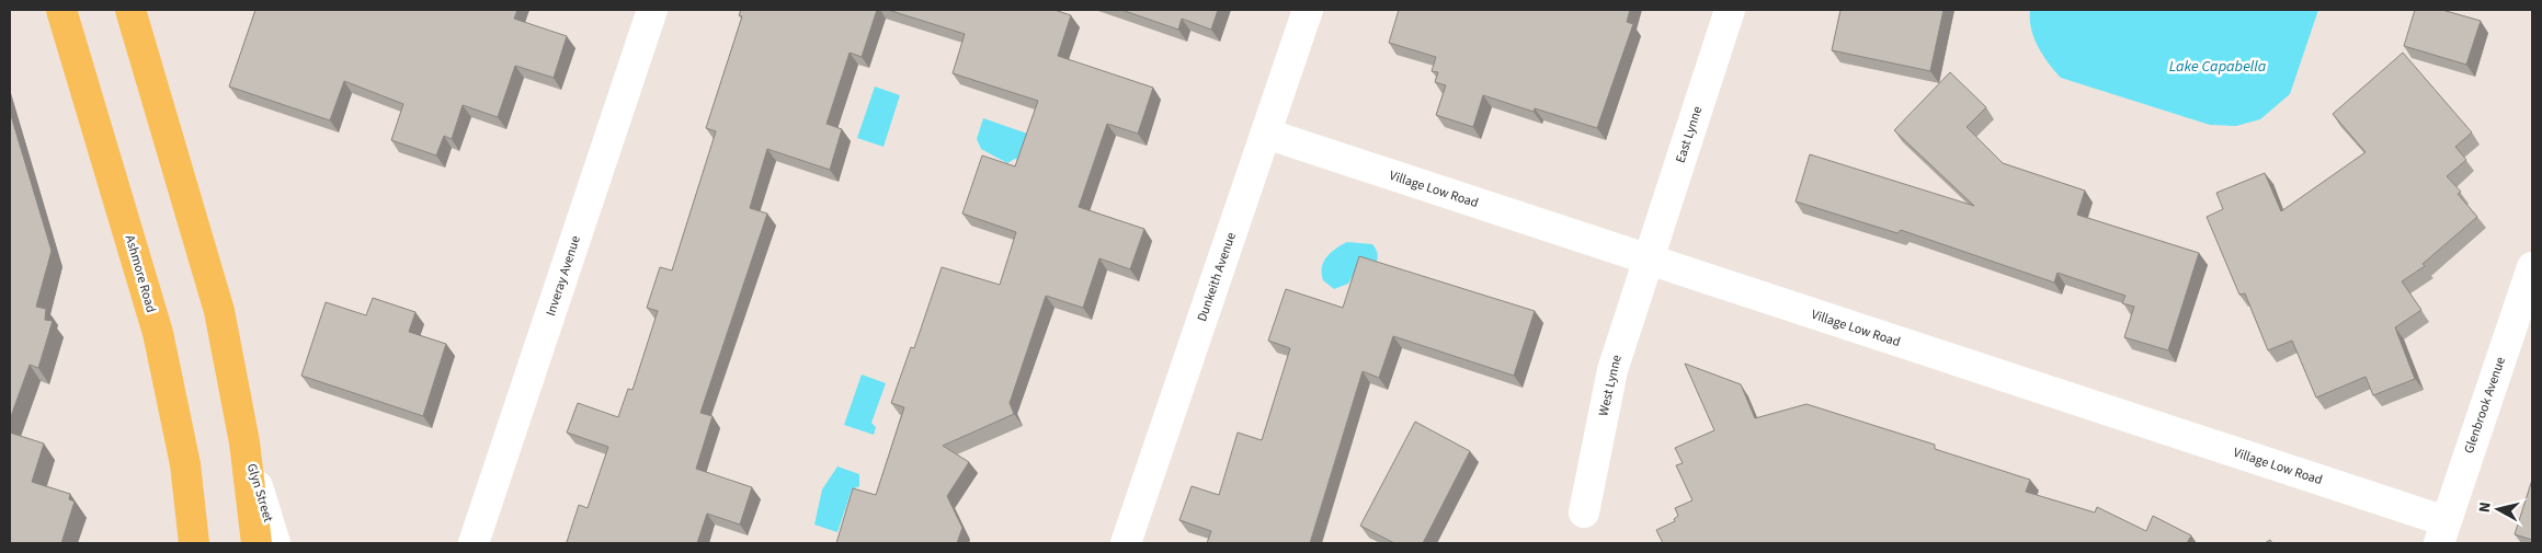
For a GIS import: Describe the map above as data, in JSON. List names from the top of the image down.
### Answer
{
  "streets": {
    "main road": ["Ashmore Road"],
    "street": [
      "East Lynne",
      "Village Low Road",
      "Inveray Avenue",
      "Dunkeith Avenue",
      "West Lynne",
      "Glenbrook Avenue",
      "Glyn Street"
    ]
  },
  "crossings": [
    ["East Lynne", "Village Low Road"],
    ["East Lynne", "West Lynne"],
    ["Village Low Road", "Dunkeith Avenue"],
    ["Village Low Road", "West Lynne"],
    ["Village Low Road", "Glenbrook Avenue"]
  ],
  "water": ["Lake Capabella"],
  "north": "left"
}
